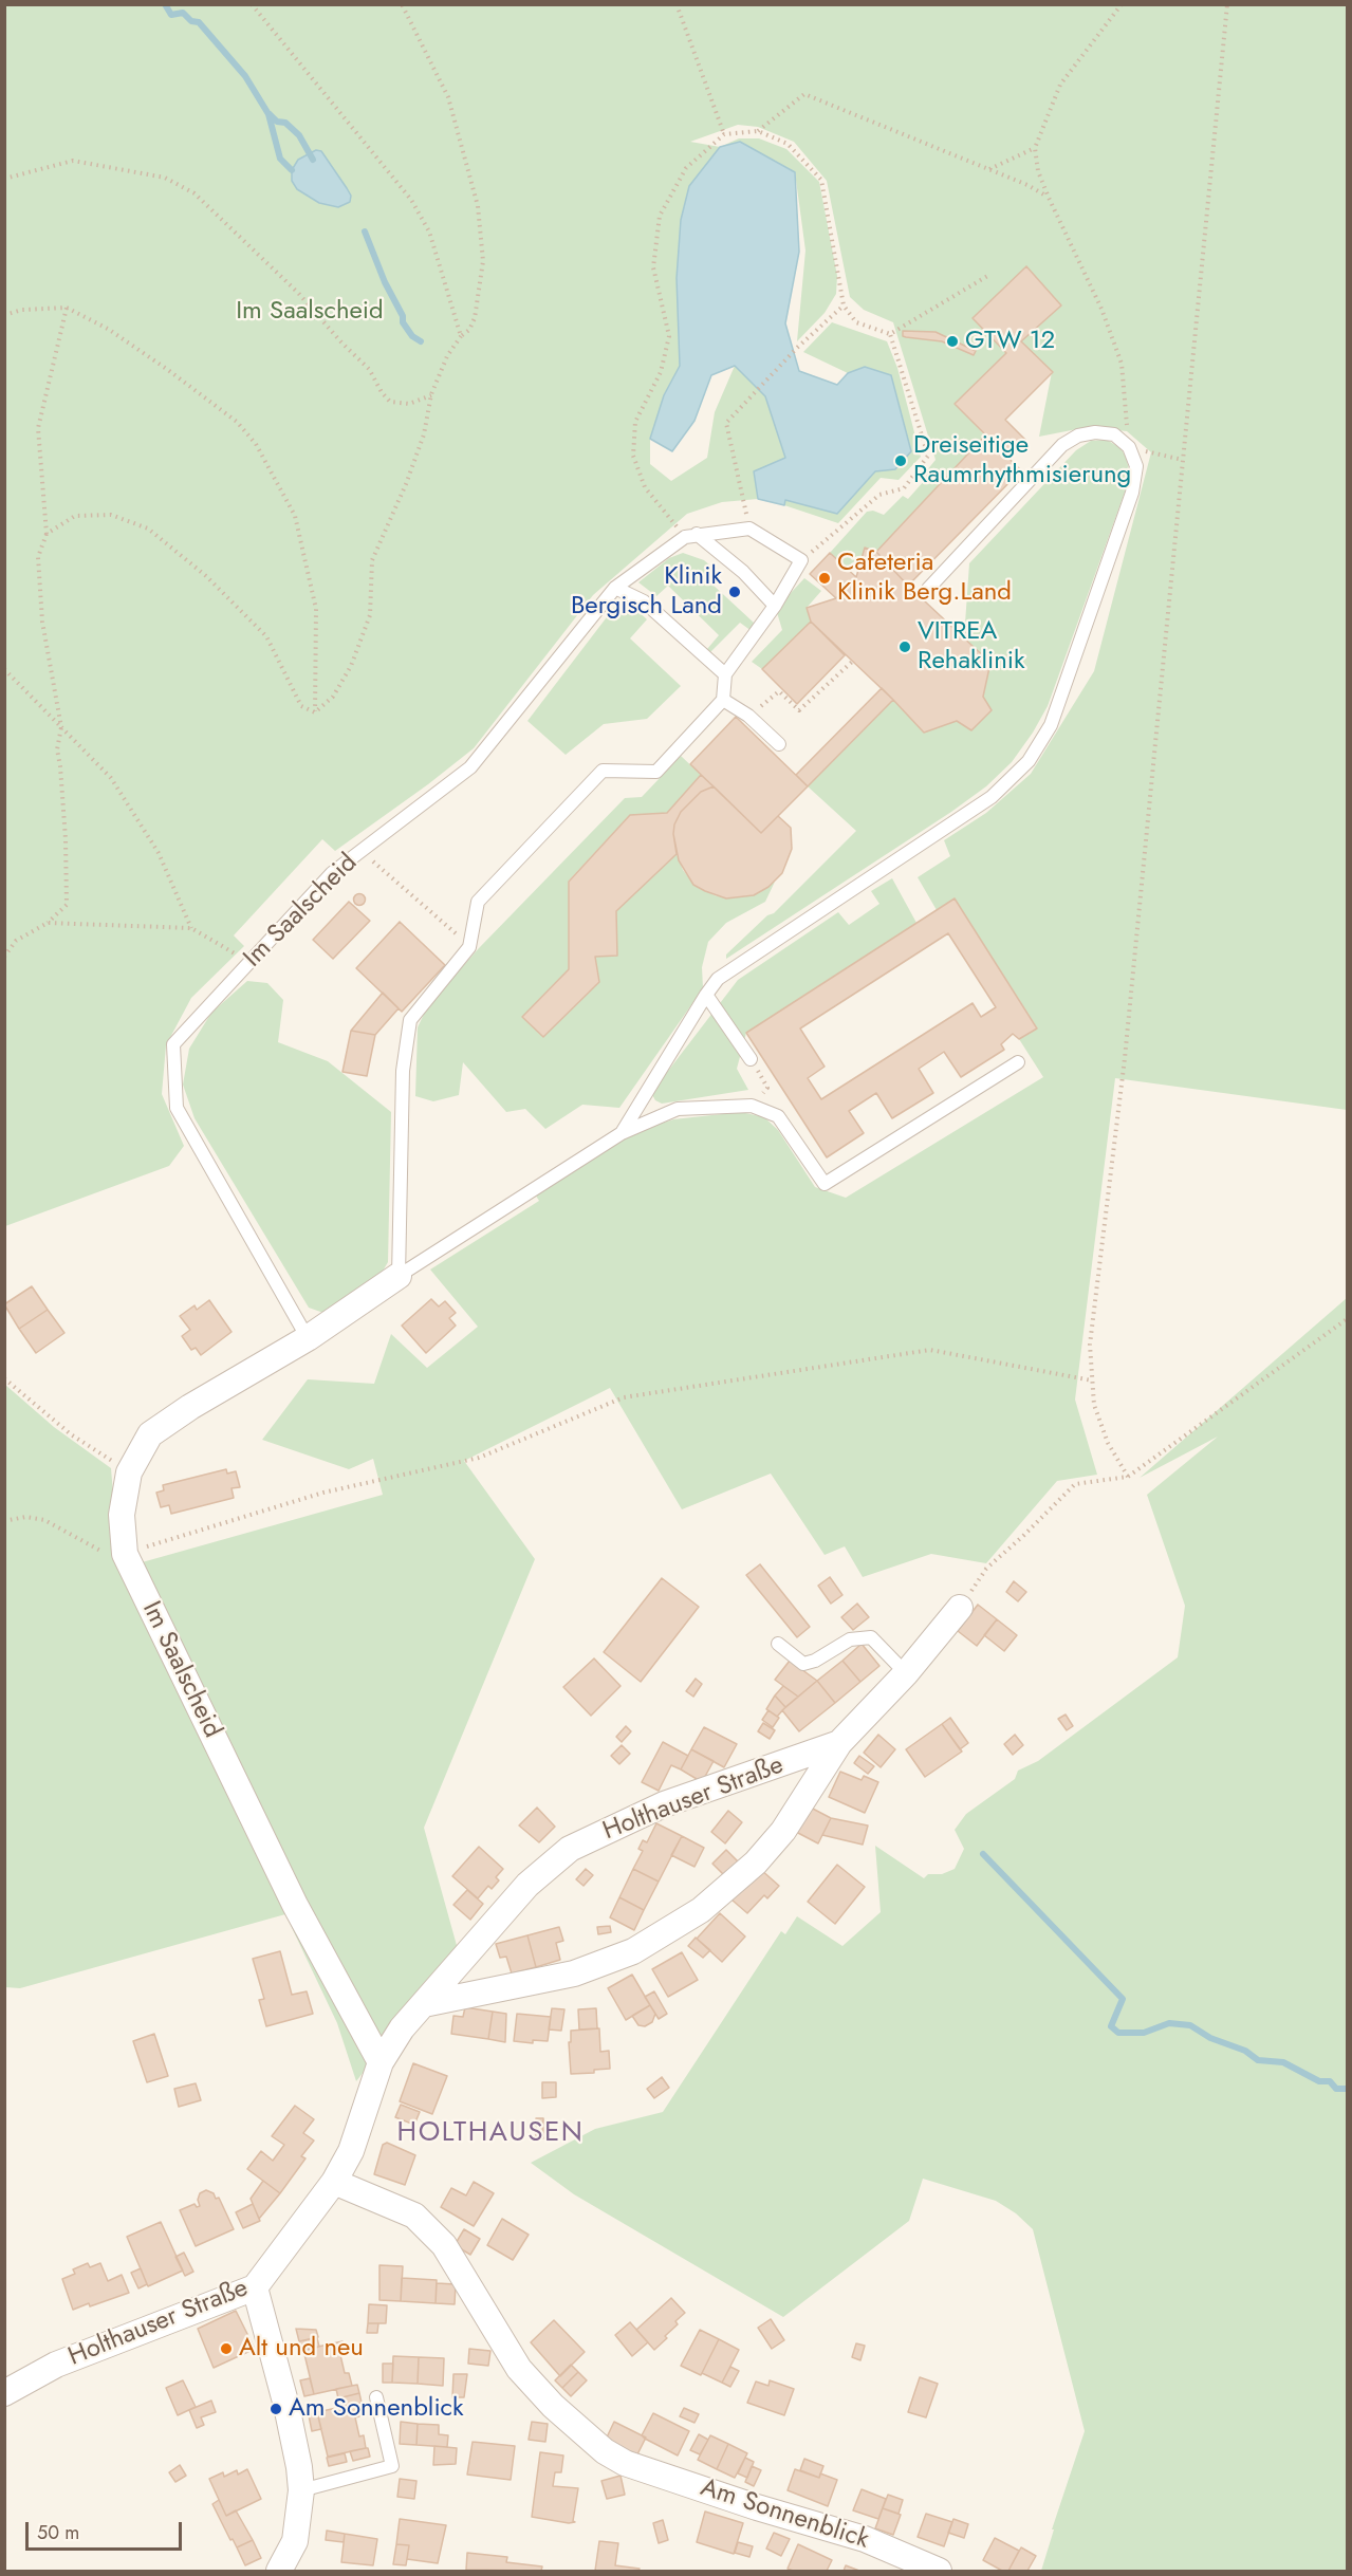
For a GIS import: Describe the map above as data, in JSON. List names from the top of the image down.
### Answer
{
  "streets": {
    "street": ["Im Saalscheid", "Holthauser Straße", "Am Sonnenblick"]
  },
  "crossings": [
    ["Im Saalscheid", "Holthauser Straße"],
    ["Holthauser Straße", "Am Sonnenblick"]
  ],
  "districts": ["HOLTHAUSEN"],
  "parks": ["Im Saalscheid"],
  "places": [
    "GTW 12",
    "Dreiseitige Raumrhythmisierung",
    "Cafeteria Klinik Berg.Land",
    "Klinik Bergisch Land",
    "VITREA Rehaklinik",
    "Alt und neu",
    "Am Sonnenblick"
  ],
  "scale_bar": "50 m"
}
